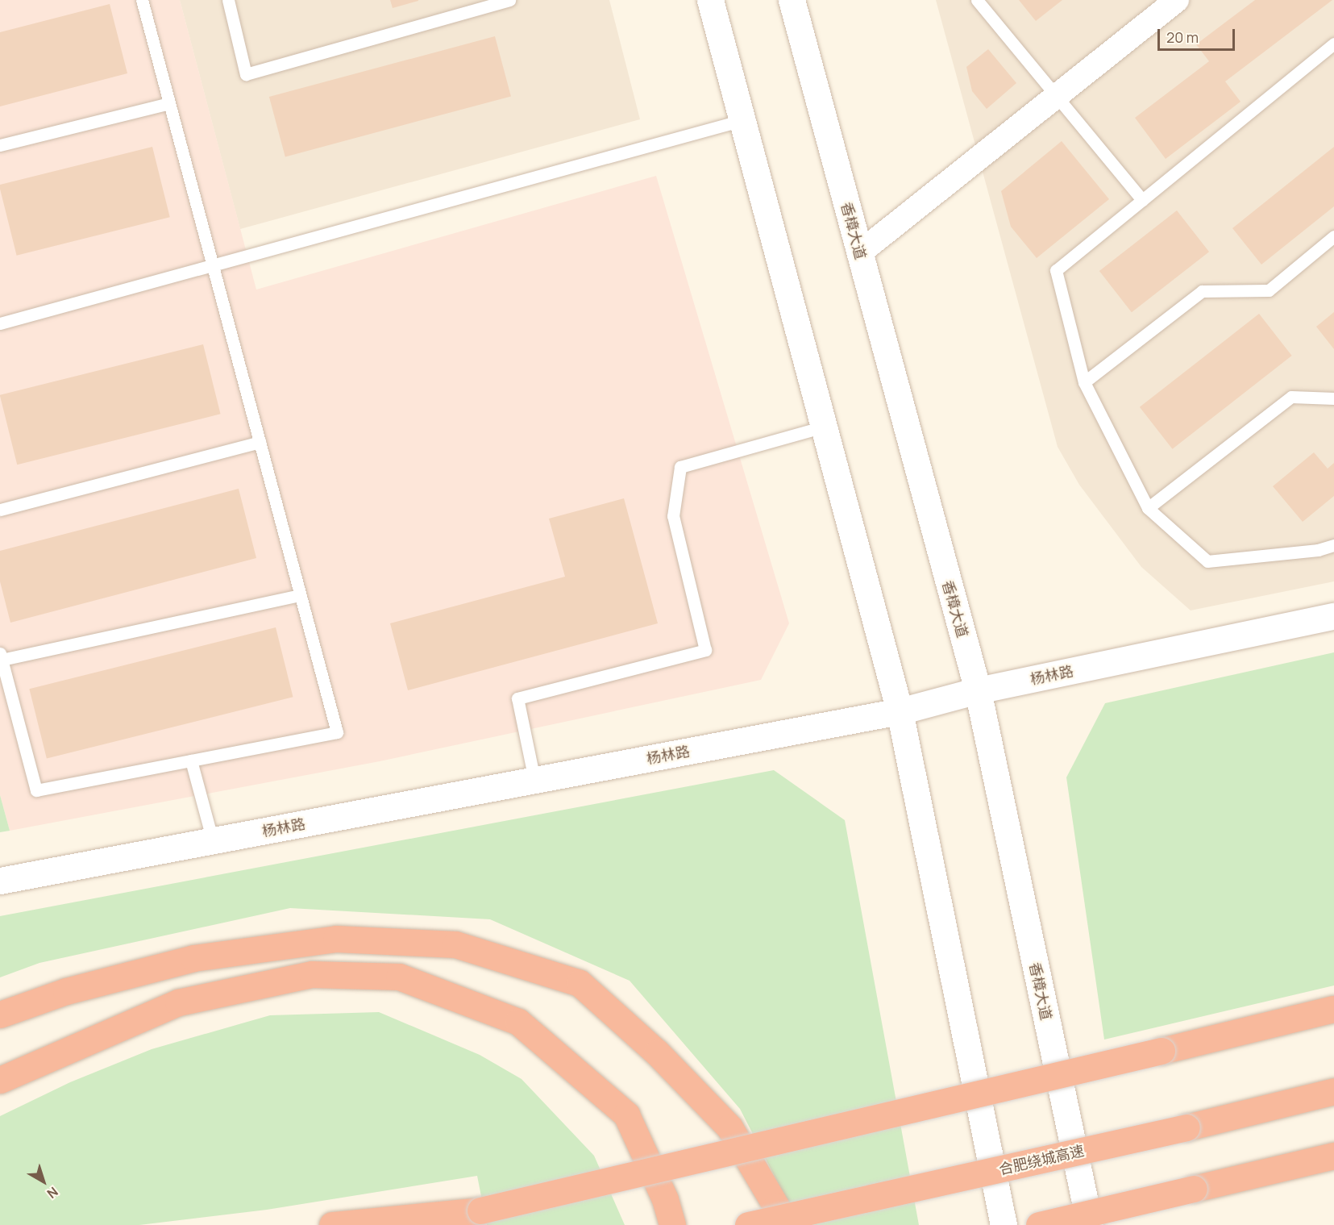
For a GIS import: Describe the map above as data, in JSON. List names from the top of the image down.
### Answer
{
  "streets": {
    "highway": ["合肥绕城高速"],
    "main road": ["香樟大道", "杨林路"]
  },
  "crossings": [
    ["香樟大道", "杨林路"]
  ],
  "scale_bar": "20 m",
  "north": "bottom right"
}
